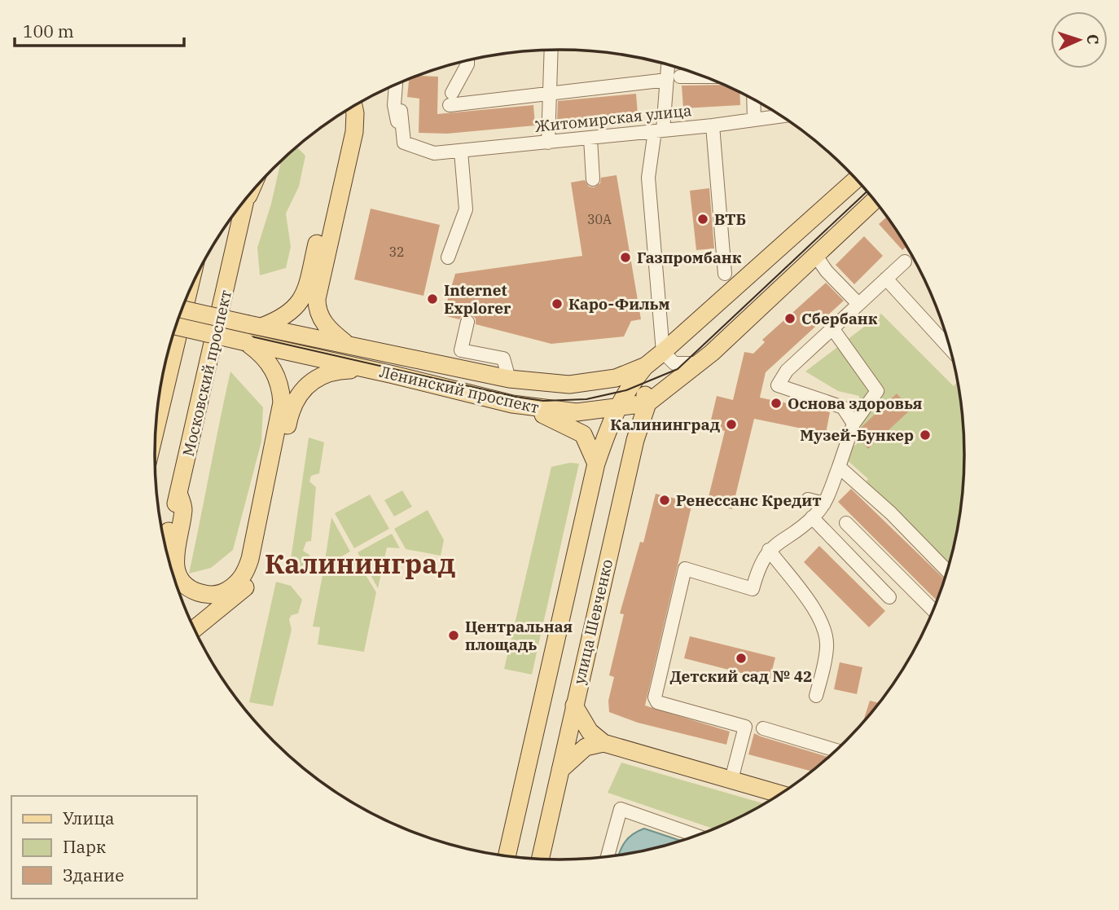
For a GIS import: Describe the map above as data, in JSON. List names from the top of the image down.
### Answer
{
  "streets": {
    "main road": ["Московский проспект", "Ленинский проспект", "улица Шевченко"],
    "street": ["Житомирская улица"]
  },
  "crossings": [
    ["Ленинский проспект", "улица Шевченко"]
  ],
  "districts": ["Калининград"],
  "places": [
    "ВТБ",
    "Газпромбанк",
    "Internet Explorer",
    "Каро-Фильм",
    "Сбербанк",
    "Основа здоровья",
    "Калининград",
    "Музей-Бункер",
    "Ренессанс Кредит",
    "Центральная площадь",
    "Детский сад № 42"
  ],
  "house_numbers": ["30А", "32"],
  "legend": ["Улица", "Парк", "Здание"],
  "scale_bar": "100 m",
  "north": "right"
}
